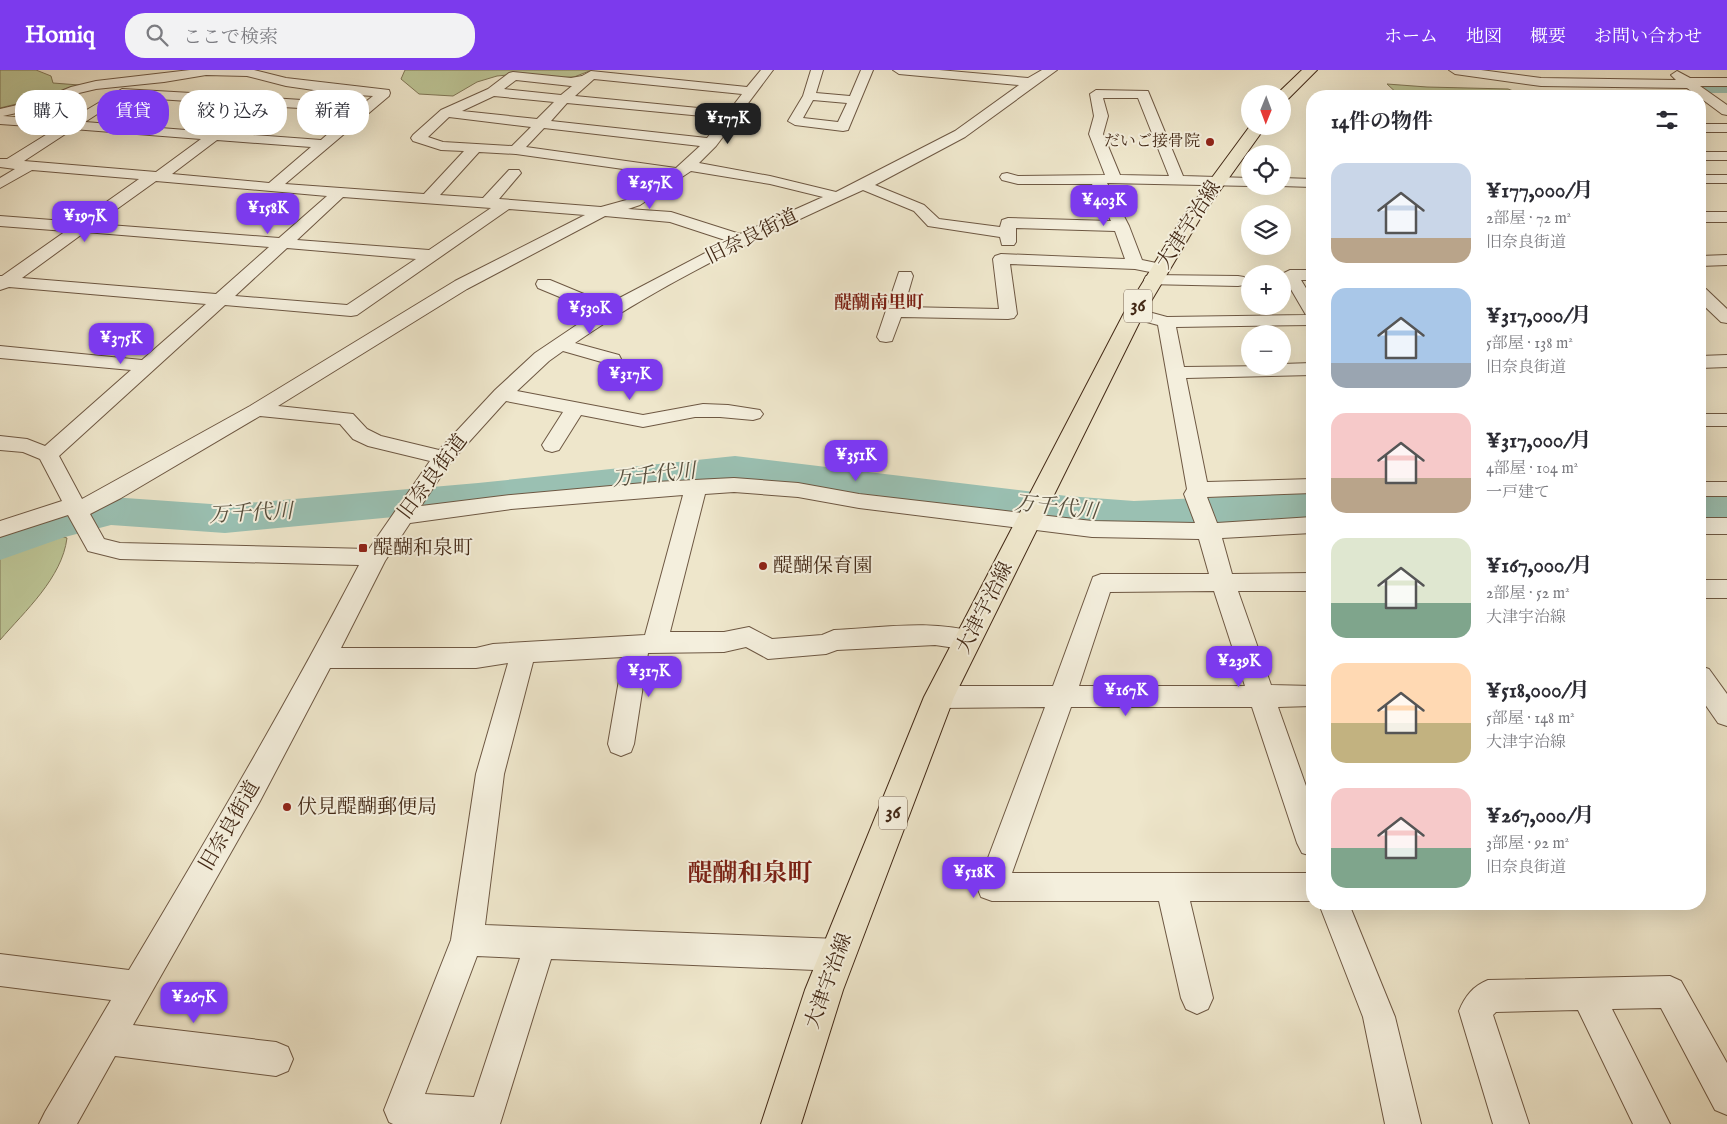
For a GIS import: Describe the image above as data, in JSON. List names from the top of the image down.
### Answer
{
  "streets": {
    "main road": ["大津宇治線", "36"],
    "street": ["旧奈良街道"]
  },
  "districts": ["醍醐南里町", "醍醐和泉町"],
  "water": ["万千代川"],
  "places": {
    "other": ["だいご接骨院", "醍醐保育園", "伏見醍醐郵便局"],
    "transit": ["醍醐和泉町"]
  },
  "north": "bottom",
  "page": {
    "header": "Homiq",
    "search": "ここで検索",
    "nav": [
      "ホーム",
      "地図",
      "概要",
      "お問い合わせ"
    ],
    "map_buttons": ["+", "−"],
    "chip": [
      "購入",
      "賃貸",
      "絞り込み",
      "新着"
    ],
    "heading": "14件の物件",
    "price": [
      "¥177K",
      "¥257K",
      "¥403K",
      "¥158K",
      "¥197K",
      "¥530K",
      "¥375K",
      "¥317K",
      "¥351K",
      "¥239K",
      "¥317K",
      "¥167K",
      "¥518K",
      "¥267K"
    ],
    "list": [
      {
        "name": "¥177,000/月",
        "note": "2部屋 · 72 m² · 旧奈良街道"
      },
      {
        "name": "¥317,000/月",
        "note": "5部屋 · 138 m² · 旧奈良街道"
      },
      {
        "name": "¥317,000/月",
        "note": "4部屋 · 104 m² · 一戸建て"
      },
      {
        "name": "¥167,000/月",
        "note": "2部屋 · 52 m² · 大津宇治線"
      },
      {
        "name": "¥518,000/月",
        "note": "5部屋 · 148 m² · 大津宇治線"
      },
      {
        "name": "¥267,000/月",
        "note": "3部屋 · 92 m² · 旧奈良街道"
      }
    ]
  }
}
